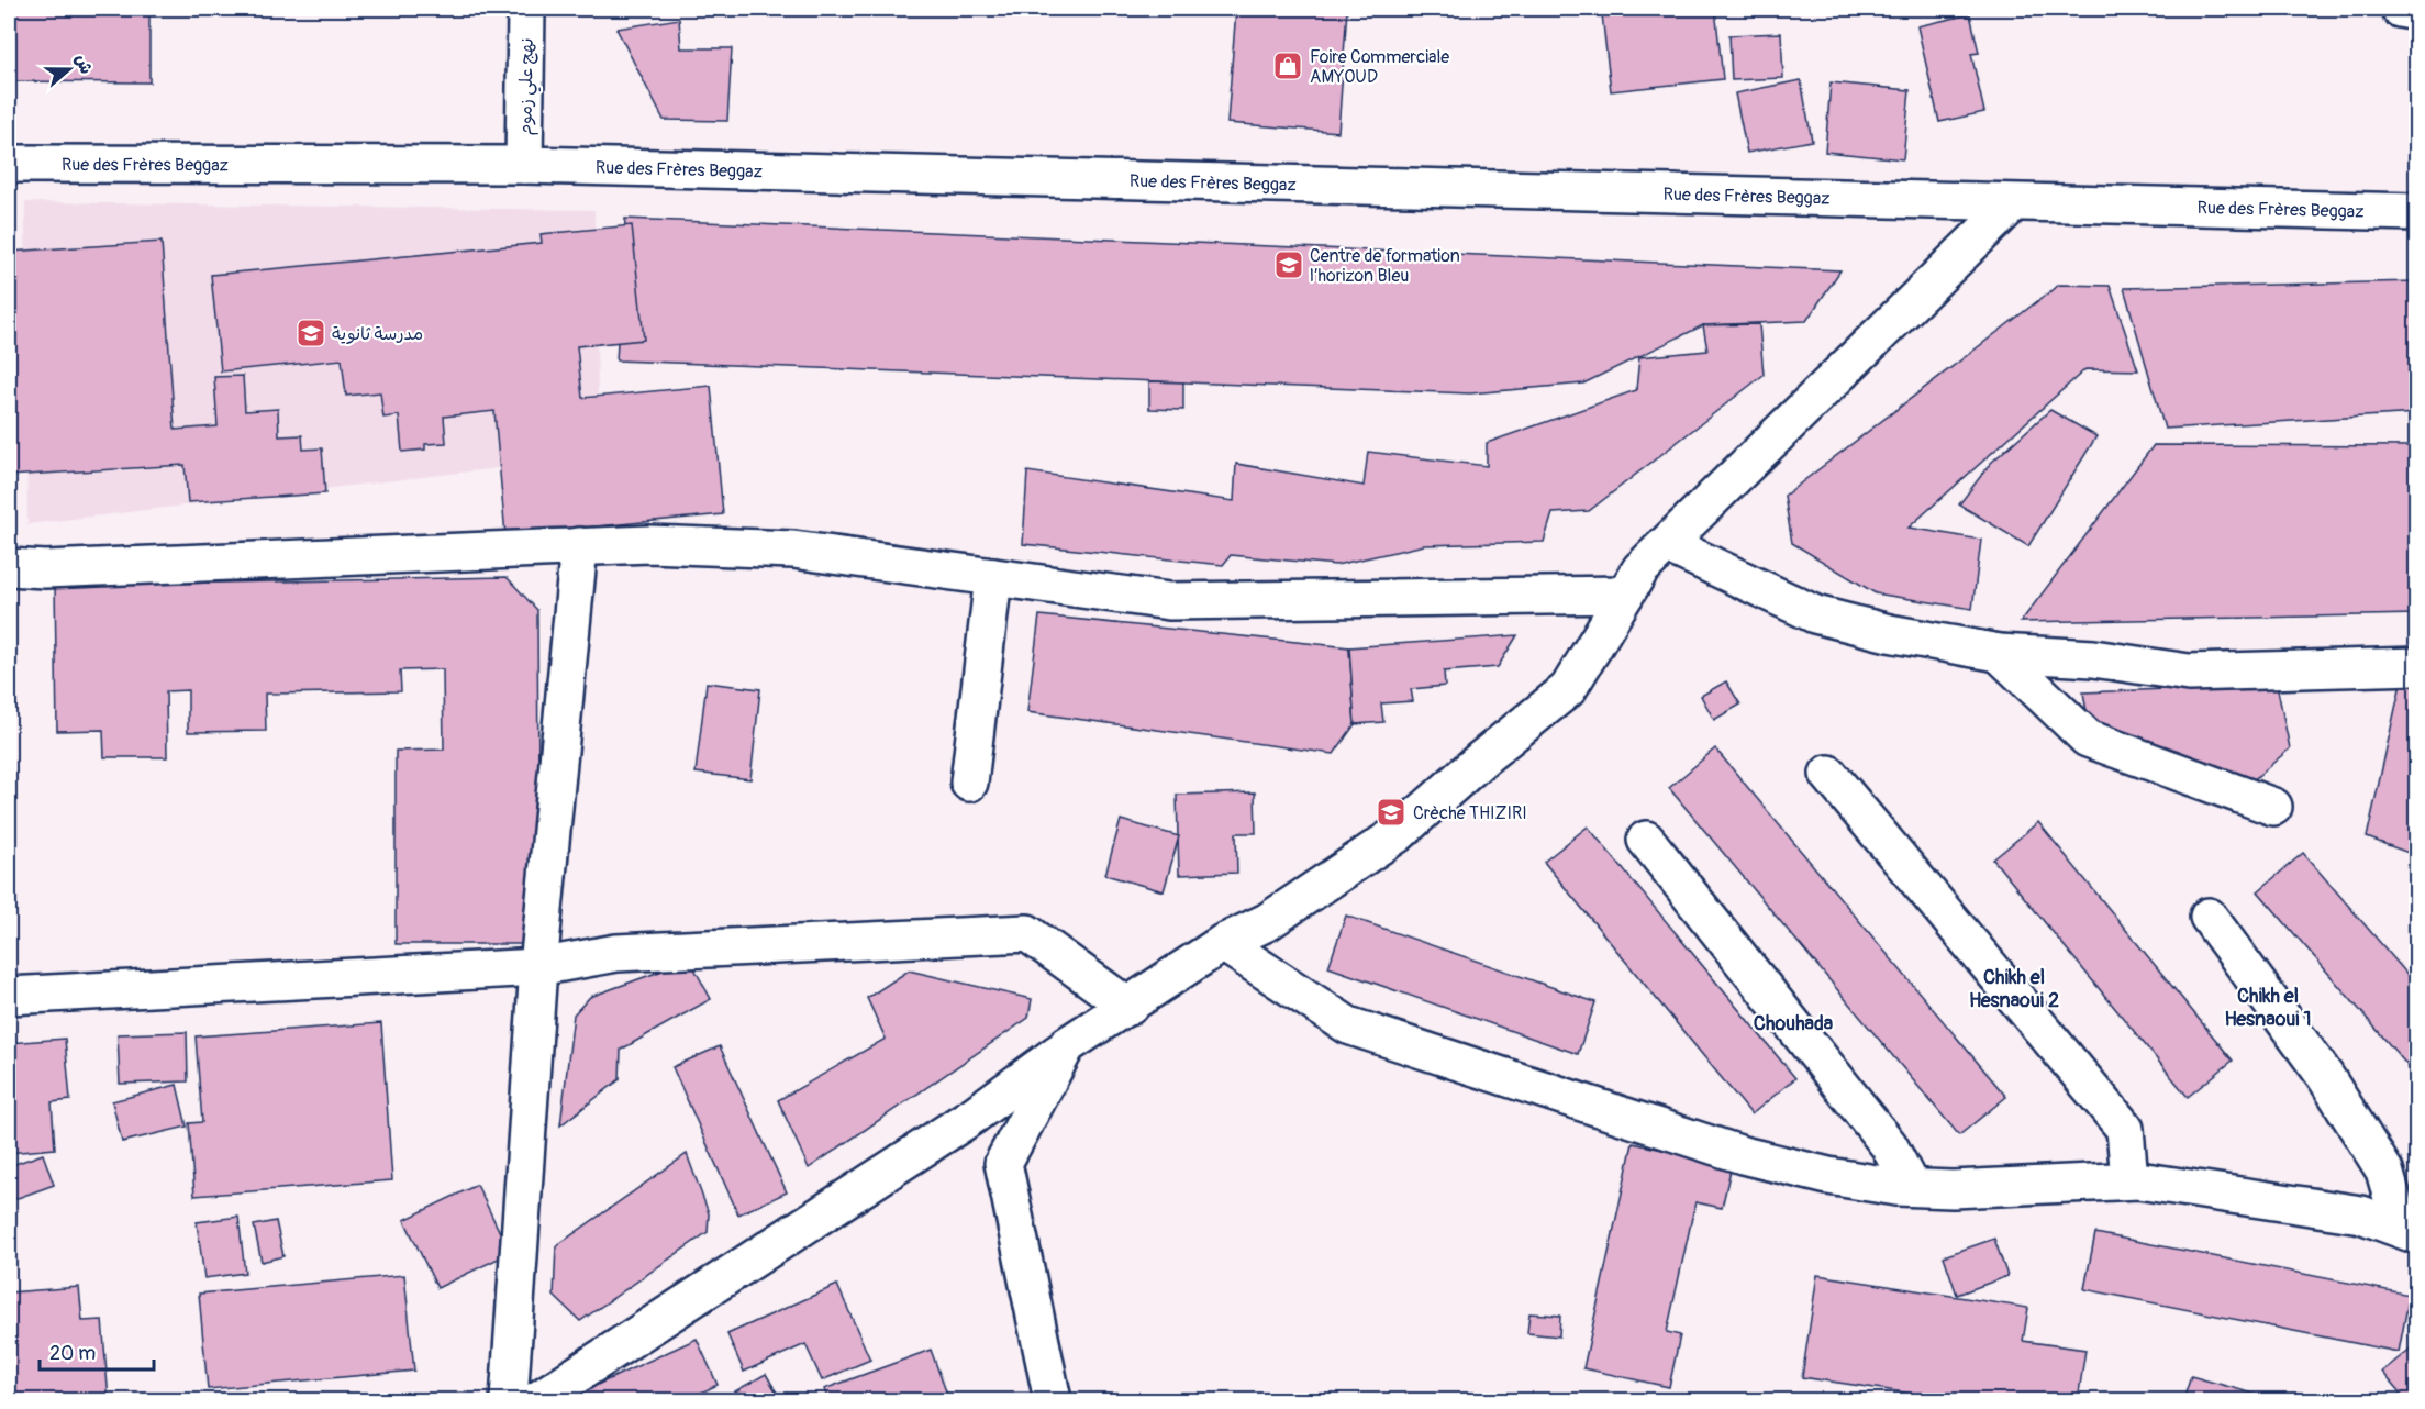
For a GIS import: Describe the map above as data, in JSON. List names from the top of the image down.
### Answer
{
  "streets": {
    "street": ["نهج علي زموم", "Rue des Frères Beggaz"]
  },
  "crossings": [
    ["نهج علي زموم", "Rue des Frères Beggaz"]
  ],
  "districts": ["Chikh el Hesnaoui 2", "Chikh el Hesnaoui 1", "Chouhada"],
  "places": {
    "shop": ["Foire Commerciale AMYOUD"],
    "school or university": ["Centre de formation l’horizon Bleu", "مدرسة ثانوية", "Crèche THIZIRI"]
  },
  "scale_bar": "20 m",
  "north": "right"
}
